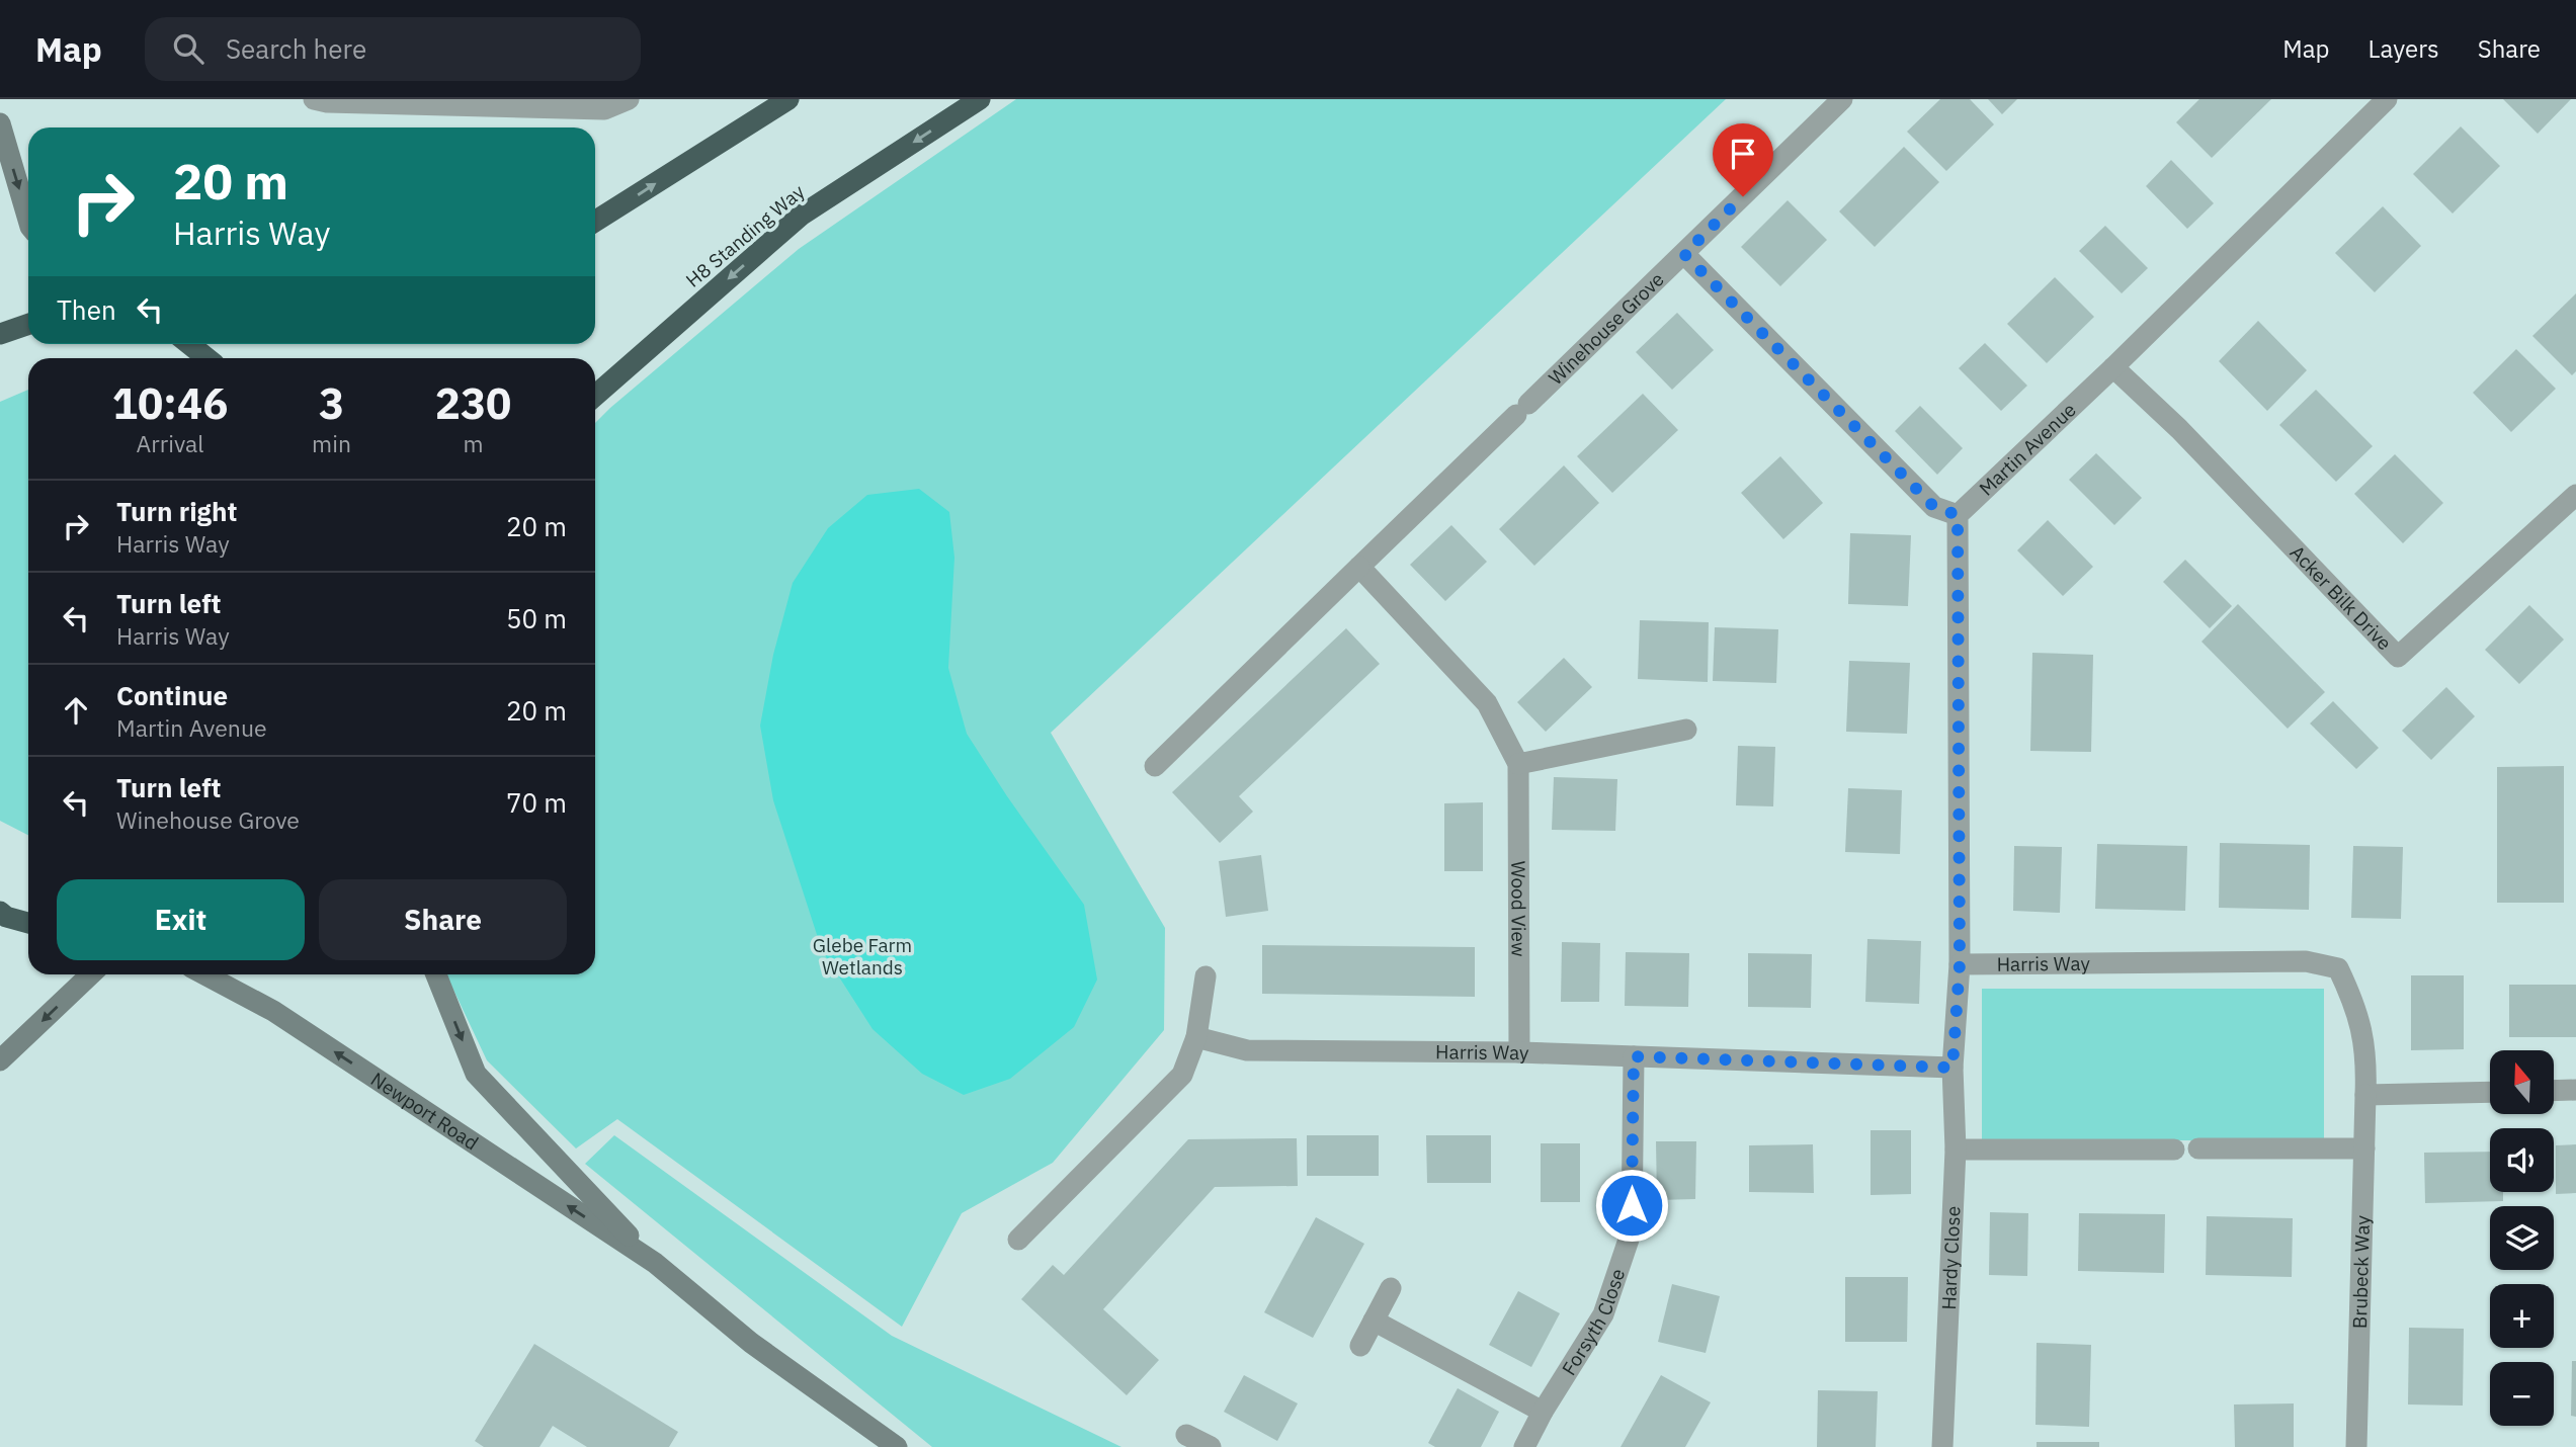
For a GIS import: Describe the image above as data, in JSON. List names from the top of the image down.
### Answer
{
  "streets": {
    "highway": ["H8 Standing Way"],
    "street": [
      "Winehouse Grove",
      "Martin Avenue",
      "Acker Bilk Drive",
      "Wood View",
      "Harris Way",
      "Newport Road",
      "Hardy Close",
      "Brubeck Way",
      "Forsyth Close"
    ]
  },
  "crossings": [
    ["Winehouse Grove", "Wood View"],
    ["Martin Avenue", "Acker Bilk Drive"],
    ["Wood View", "Harris Way"],
    ["Harris Way", "Hardy Close"],
    ["Harris Way", "Brubeck Way"],
    ["Harris Way", "Forsyth Close"]
  ],
  "parks": ["Glebe Farm Wetlands"],
  "north": "top",
  "page": {
    "header": "Map",
    "search": "Search here",
    "nav": ["Map", "Layers", "Share"],
    "turn": ["20 m", "Harris Way"],
    "then": "Then",
    "eta": [
      "10:46",
      "Arrival",
      "3",
      "min",
      "230",
      "m"
    ],
    "list": [
      {
        "name": "Turn right",
        "note": "Harris Way",
        "value": "20 m"
      },
      {
        "name": "Turn left",
        "note": "Harris Way",
        "value": "50 m"
      },
      {
        "name": "Continue",
        "note": "Martin Avenue",
        "value": "20 m"
      },
      {
        "name": "Turn left",
        "note": "Winehouse Grove",
        "value": "70 m"
      }
    ],
    "buttons": ["Exit", "Share"],
    "map_buttons": ["+", "−"]
  }
}
